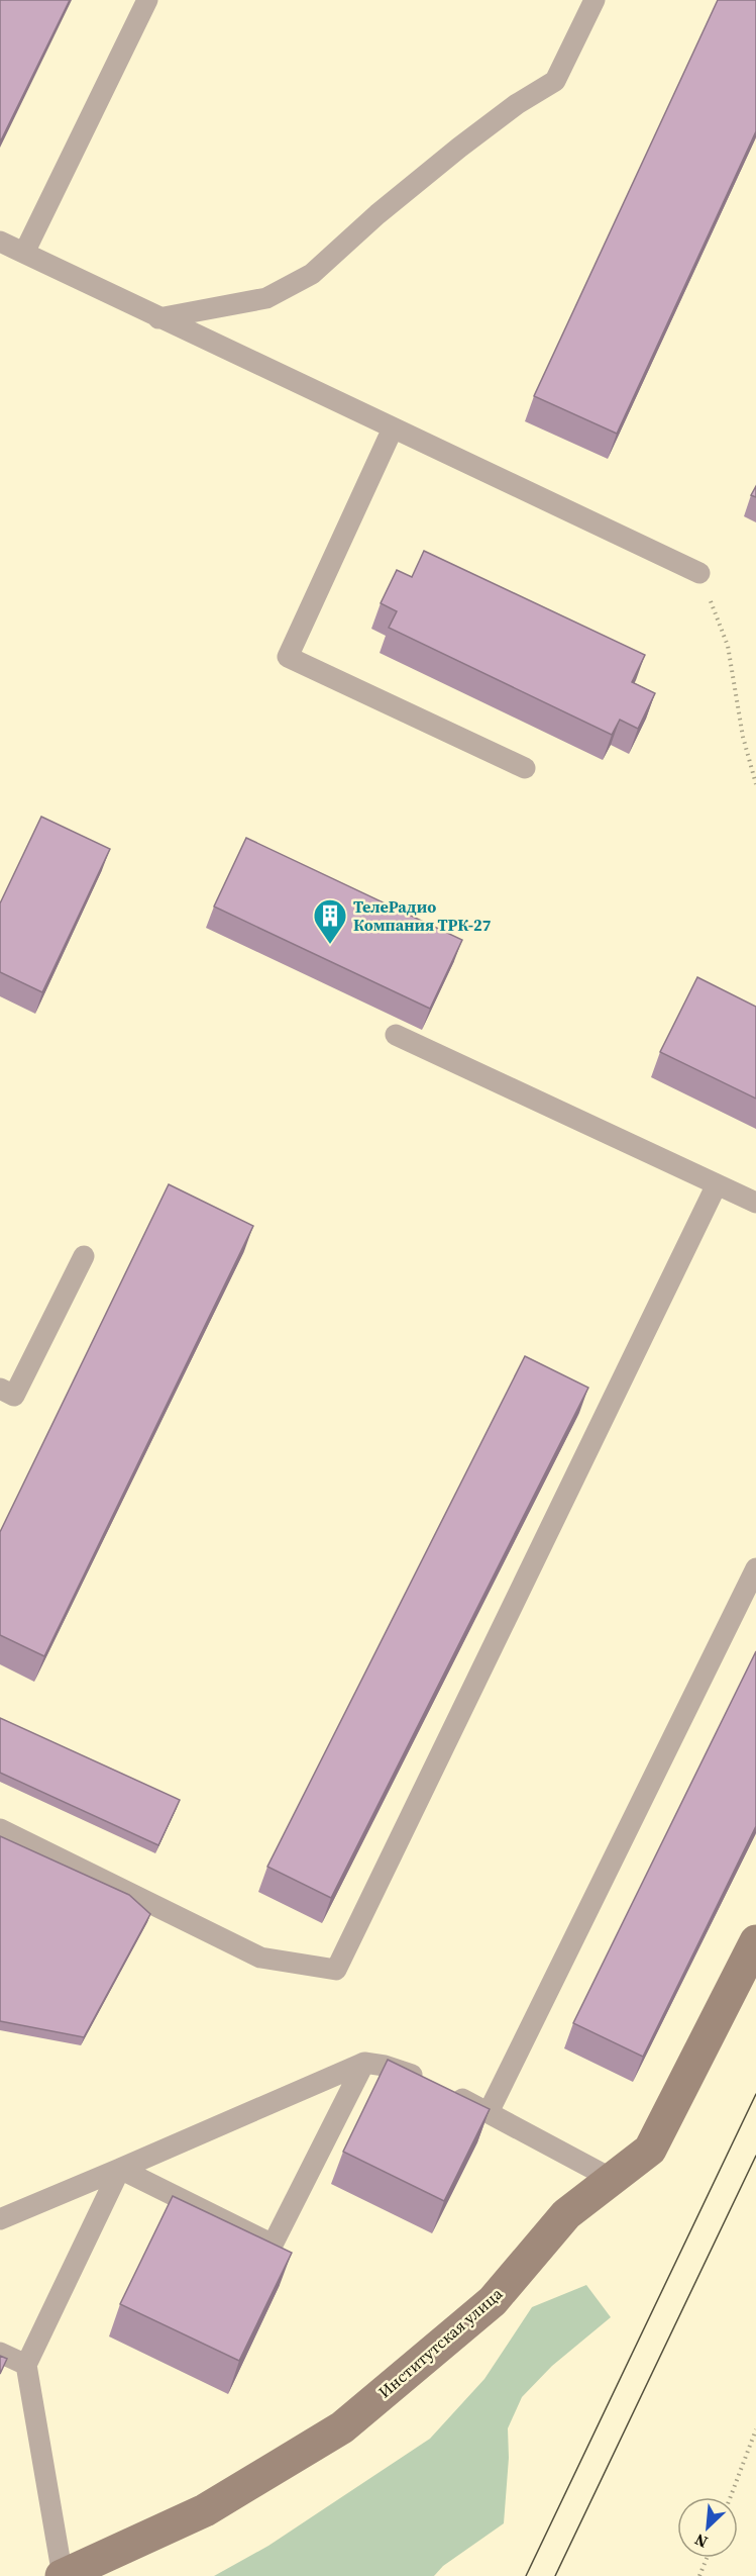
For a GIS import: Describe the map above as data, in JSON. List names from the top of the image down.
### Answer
{
  "streets": {
    "main road": ["Институтская улица"]
  },
  "places": {
    "building": ["ТелеРадио Компания ТРК-27"]
  },
  "north": "bottom left"
}
